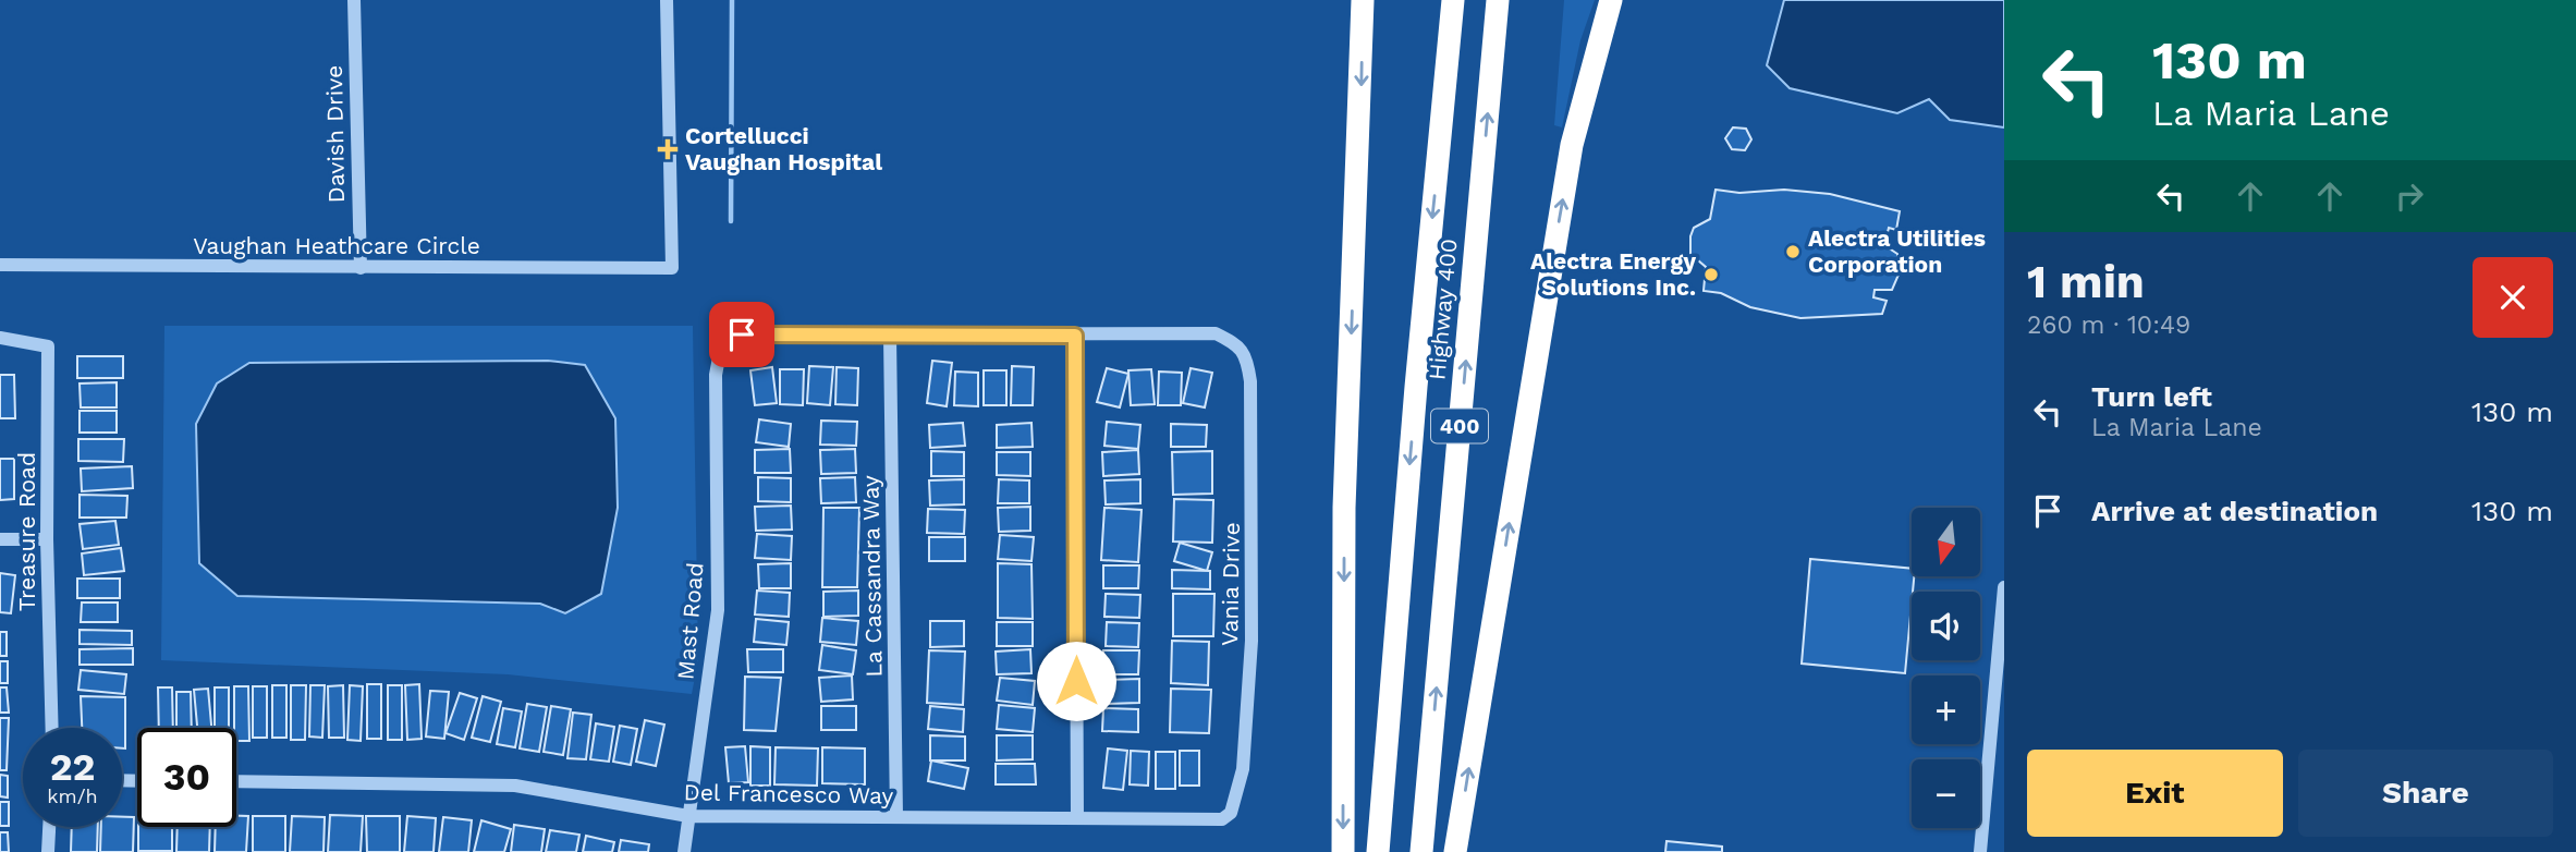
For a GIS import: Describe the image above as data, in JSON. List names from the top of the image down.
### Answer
{
  "streets": {
    "highway": ["Highway 400", "400"],
    "street": [
      "Davish Drive",
      "Vaughan Heathcare Circle",
      "Treasure Road",
      "La Cassandra Way",
      "Vania Drive",
      "Mast Road",
      "Del Francesco Way"
    ]
  },
  "crossings": [
    ["Davish Drive", "Vaughan Heathcare Circle"],
    ["La Cassandra Way", "Mast Road"],
    ["La Cassandra Way", "Del Francesco Way"],
    ["Vania Drive", "Del Francesco Way"],
    ["Mast Road", "Del Francesco Way"]
  ],
  "places": {
    "health": ["Cortellucci Vaughan Hospital"],
    "other": ["Alectra Utilities Corporation", "Alectra Energy Solutions Inc."]
  },
  "north": "bottom",
  "page": {
    "turn": ["130 m", "La Maria Lane"],
    "heading": ["1 min", "260 m · 10:49"],
    "list": [
      {
        "name": "Turn left",
        "note": "La Maria Lane",
        "value": "130 m"
      },
      {
        "name": "Arrive at destination",
        "value": "130 m"
      }
    ],
    "map_buttons": ["+", "−"],
    "speed": "22 km/h",
    "limit": "30",
    "buttons": ["Exit", "Share"]
  }
}
